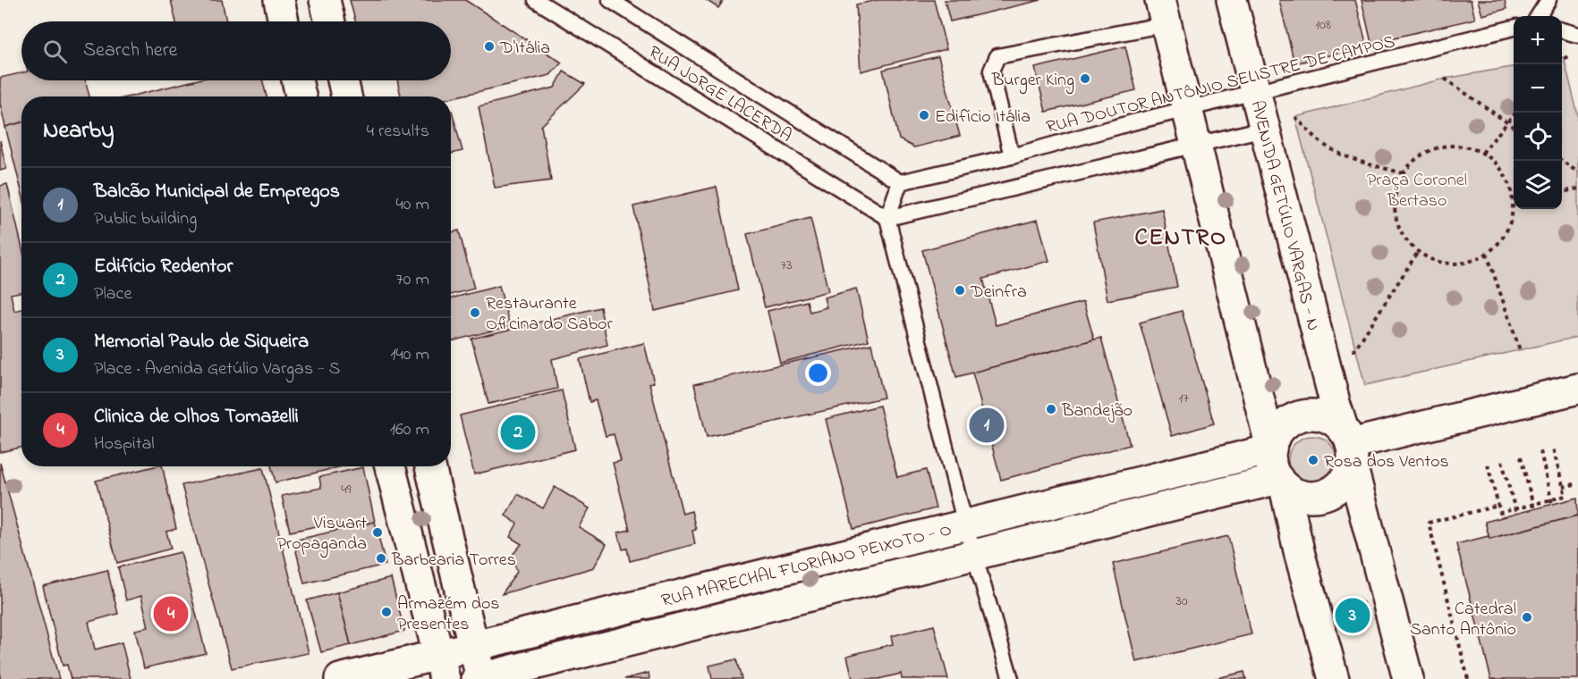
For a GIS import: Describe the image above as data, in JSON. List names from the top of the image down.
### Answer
{
  "streets": {
    "street": ["AVENIDA GETÚLIO VARGAS - N", "RUA MARECHAL FLORIANO PEIXOTO - O"],
    "lane": ["RUA DOUTOR ANTÔNIO SELISTRE DE CAMPOS", "RUA JORGE LACERDA"]
  },
  "crossings": [
    ["RUA DOUTOR ANTÔNIO SELISTRE DE CAMPOS", "RUA JORGE LACERDA"],
    ["RUA DOUTOR ANTÔNIO SELISTRE DE CAMPOS", "AVENIDA GETÚLIO VARGAS - N"],
    ["AVENIDA GETÚLIO VARGAS - N", "RUA MARECHAL FLORIANO PEIXOTO - O"]
  ],
  "districts": ["CENTRO"],
  "parks": ["Praça Coronel Bertaso"],
  "places": [
    "D'Itália",
    "Burger King",
    "Edifício Itália",
    "Deinfra",
    "Restaurante Oficina do Sabor",
    "Bandejão",
    "Rosa dos Ventos",
    "Visuart Propaganda",
    "Barbearia Torres",
    "Armazém dos Presentes",
    "Catedral Santo Antônio"
  ],
  "house_numbers": [
    "108",
    "73",
    "17",
    "49",
    "30"
  ],
  "page": {
    "map_buttons": ["+", "−"],
    "search": "Search here",
    "heading": ["Nearby", "4 results"],
    "list": [
      {
        "mark": "1",
        "name": "Balcão Municipal de Empregos",
        "note": "Public building",
        "value": "40 m"
      },
      {
        "mark": "2",
        "name": "Edifício Redentor",
        "note": "Place",
        "value": "70 m"
      },
      {
        "mark": "3",
        "name": "Memorial Paulo de Siqueira",
        "note": "Place · Avenida Getúlio Vargas - S",
        "value": "140 m"
      },
      {
        "mark": "4",
        "name": "Clinica de Olhos Tomazelli",
        "note": "Hospital",
        "value": "160 m"
      }
    ],
    "pins": [
      "1",
      "2",
      "4",
      "3"
    ]
  }
}
